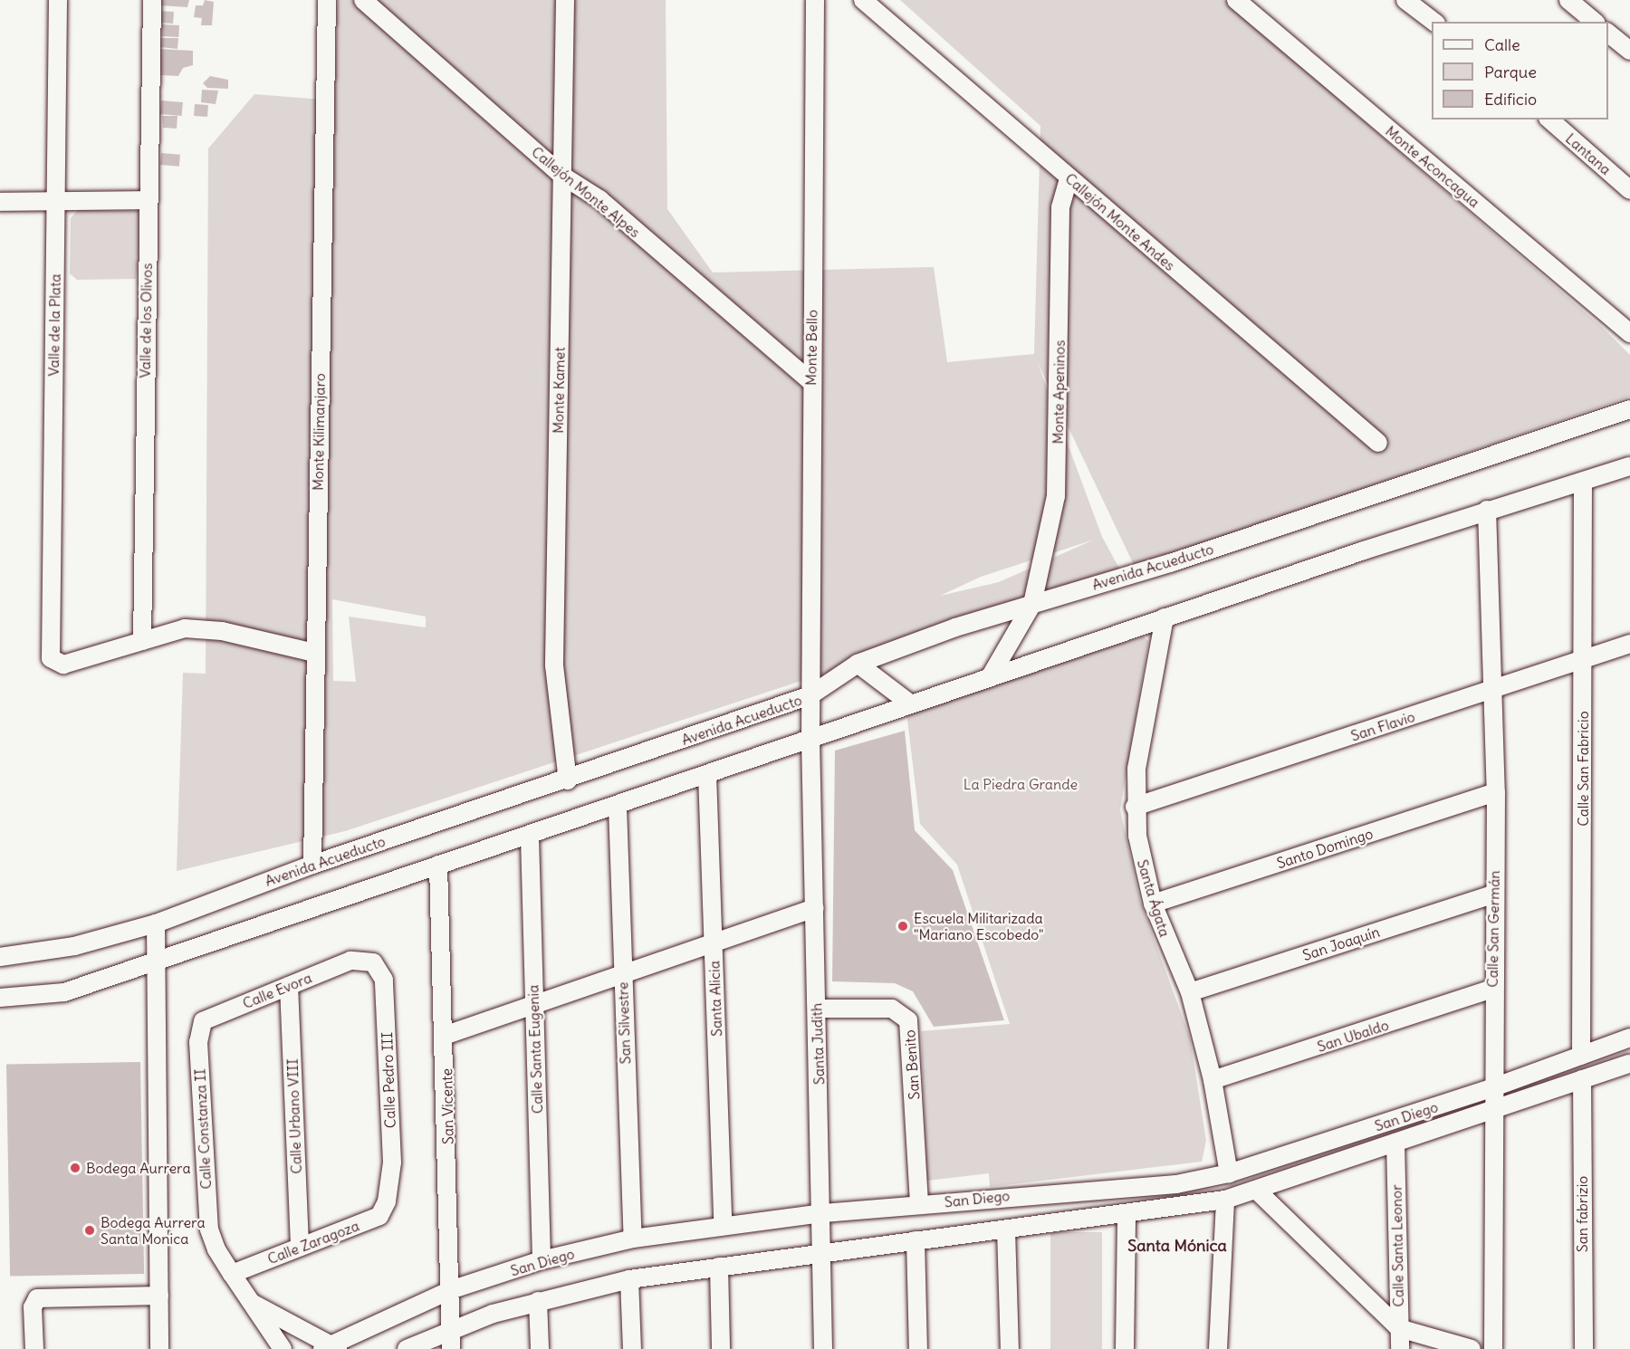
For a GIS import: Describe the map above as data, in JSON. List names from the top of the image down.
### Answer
{
  "streets": {
    "street": [
      "Lantana",
      "Monte Aconcagua",
      "Callejón Monte Alpes",
      "Callejón Monte Andes",
      "Valle de los Olivos",
      "Valle de la Plata",
      "Monte Bello",
      "Monte Kamet",
      "Monte Apeninos",
      "Monte Kilimanjaro",
      "Avenida Acueducto",
      "San Flavio",
      "Calle San Fabricio",
      "Santo Domingo",
      "Santa Ágata",
      "Calle San Germán",
      "San Joaquín",
      "Calle Evora",
      "Santa Alicia",
      "San Silvestre",
      "San Ubaldo",
      "Santa Judith",
      "Calle Santa Eugenia",
      "San Benito",
      "Calle Pedro III",
      "San Vicente",
      "Calle Urbano VIII",
      "San Diego",
      "Calle Constanza II",
      "San fabrizio",
      "Calle Zaragoza",
      "Calle Santa Leonor"
    ]
  },
  "crossings": [
    ["Callejón Monte Alpes", "Monte Bello"],
    ["Callejón Monte Alpes", "Monte Kamet"],
    ["Callejón Monte Andes", "Monte Apeninos"],
    ["Valle de los Olivos", "Valle de la Plata"],
    ["Monte Bello", "Avenida Acueducto"],
    ["Monte Bello", "Santa Judith"],
    ["Monte Kamet", "Avenida Acueducto"],
    ["Monte Apeninos", "Avenida Acueducto"],
    ["Monte Kilimanjaro", "Avenida Acueducto"],
    ["San Flavio", "Calle San Fabricio"],
    ["San Flavio", "Santa Ágata"],
    ["San Flavio", "Calle San Germán"],
    ["Calle San Fabricio", "San Diego"],
    ["Santo Domingo", "Santa Ágata"],
    ["Santo Domingo", "Calle San Germán"],
    ["Santa Ágata", "San Joaquín"],
    ["Santa Ágata", "San Ubaldo"],
    ["Santa Ágata", "San Diego"],
    ["Calle San Germán", "San Joaquín"],
    ["Calle San Germán", "San Ubaldo"],
    ["Calle San Germán", "San Diego"],
    ["Calle Evora", "Calle Pedro III"],
    ["Calle Evora", "Calle Urbano VIII"],
    ["Calle Evora", "Calle Constanza II"],
    ["Santa Alicia", "San Diego"],
    ["San Silvestre", "San Diego"],
    ["Santa Judith", "San Benito"],
    ["Santa Judith", "San Diego"],
    ["Calle Santa Eugenia", "San Diego"],
    ["San Benito", "San Diego"],
    ["Calle Pedro III", "Calle Zaragoza"],
    ["San Vicente", "San Diego"],
    ["Calle Urbano VIII", "Calle Zaragoza"],
    ["San Diego", "Calle Constanza II"],
    ["San Diego", "San fabrizio"],
    ["San Diego", "Calle Santa Leonor"],
    ["Calle Constanza II", "Calle Zaragoza"]
  ],
  "districts": ["Santa Mónica"],
  "parks": ["La Piedra Grande"],
  "places": ["Escuela Militarizada \"Mariano Escobedo\"", "Bodega Aurrera", "Bodega Aurrera Santa Monica"],
  "legend": ["Calle", "Parque", "Edificio"]
}
